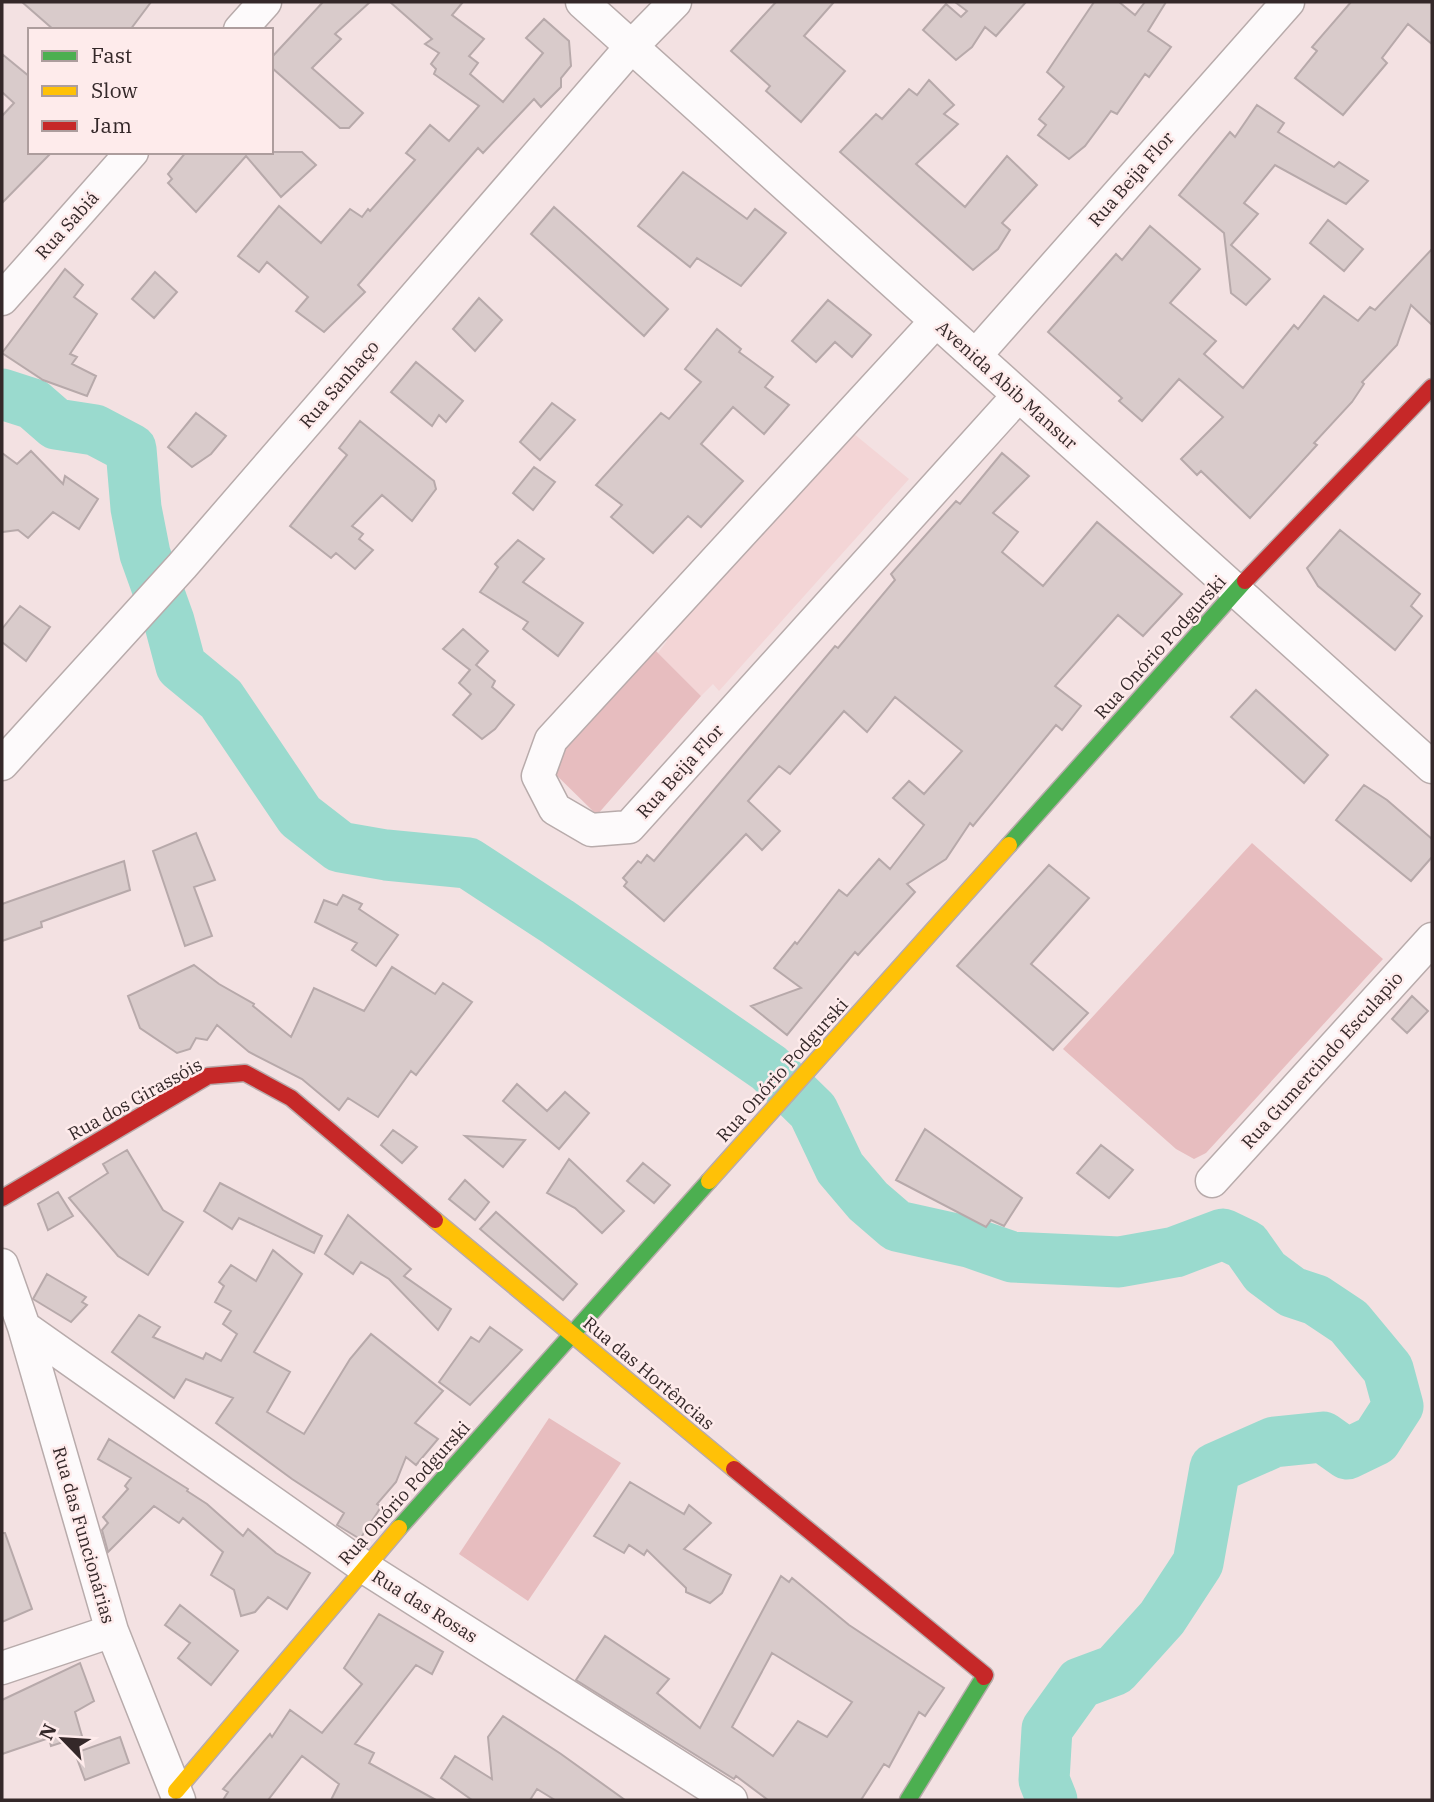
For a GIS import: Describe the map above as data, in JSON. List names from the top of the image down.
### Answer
{
  "streets": {
    "street": [
      "Rua Beija Flor",
      "Rua Sabiá",
      "Rua Sanhaço",
      "Avenida Abib Mansur",
      "Rua Onório Podgurski",
      "Rua Gumercindo Esculapio",
      "Rua dos Girassóis",
      "Rua das Hortências",
      "Rua das Funcionárias",
      "Rua das Rosas"
    ]
  },
  "crossings": [
    ["Rua Beija Flor", "Avenida Abib Mansur"],
    ["Rua Sanhaço", "Avenida Abib Mansur"],
    ["Avenida Abib Mansur", "Rua Onório Podgurski"],
    ["Rua Onório Podgurski", "Rua das Hortências"],
    ["Rua Onório Podgurski", "Rua das Funcionárias"],
    ["Rua Onório Podgurski", "Rua das Rosas"],
    ["Rua dos Girassóis", "Rua das Hortências"],
    ["Rua das Funcionárias", "Rua das Rosas"]
  ],
  "legend": ["Fast", "Slow", "Jam"],
  "north": "top left"
}
